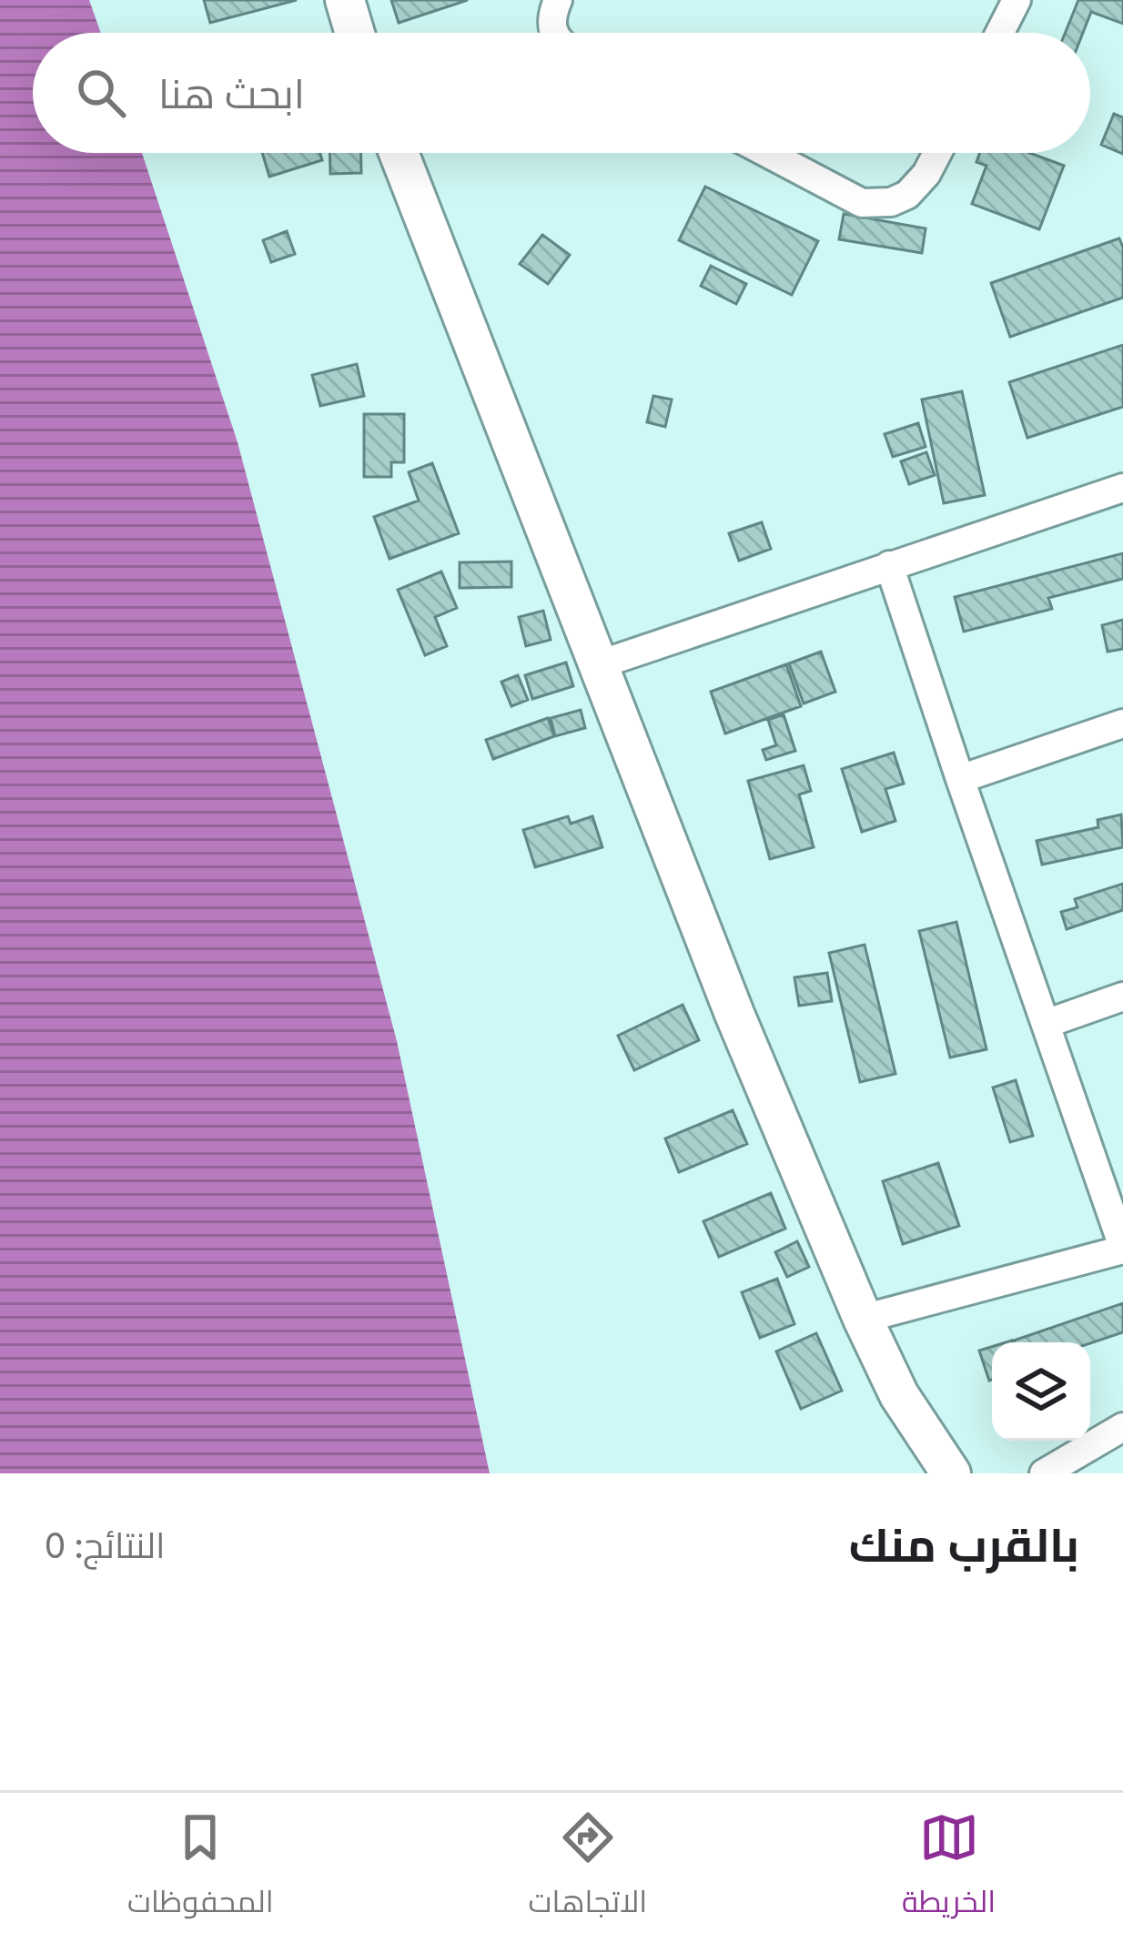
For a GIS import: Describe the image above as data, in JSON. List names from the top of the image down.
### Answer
{
  "page": {
    "search": "ابحث هنا",
    "heading": ["بالقرب منك", "النتائج: 0"],
    "nav": ["الخريطة", "الاتجاهات", "المحفوظات"]
  }
}
